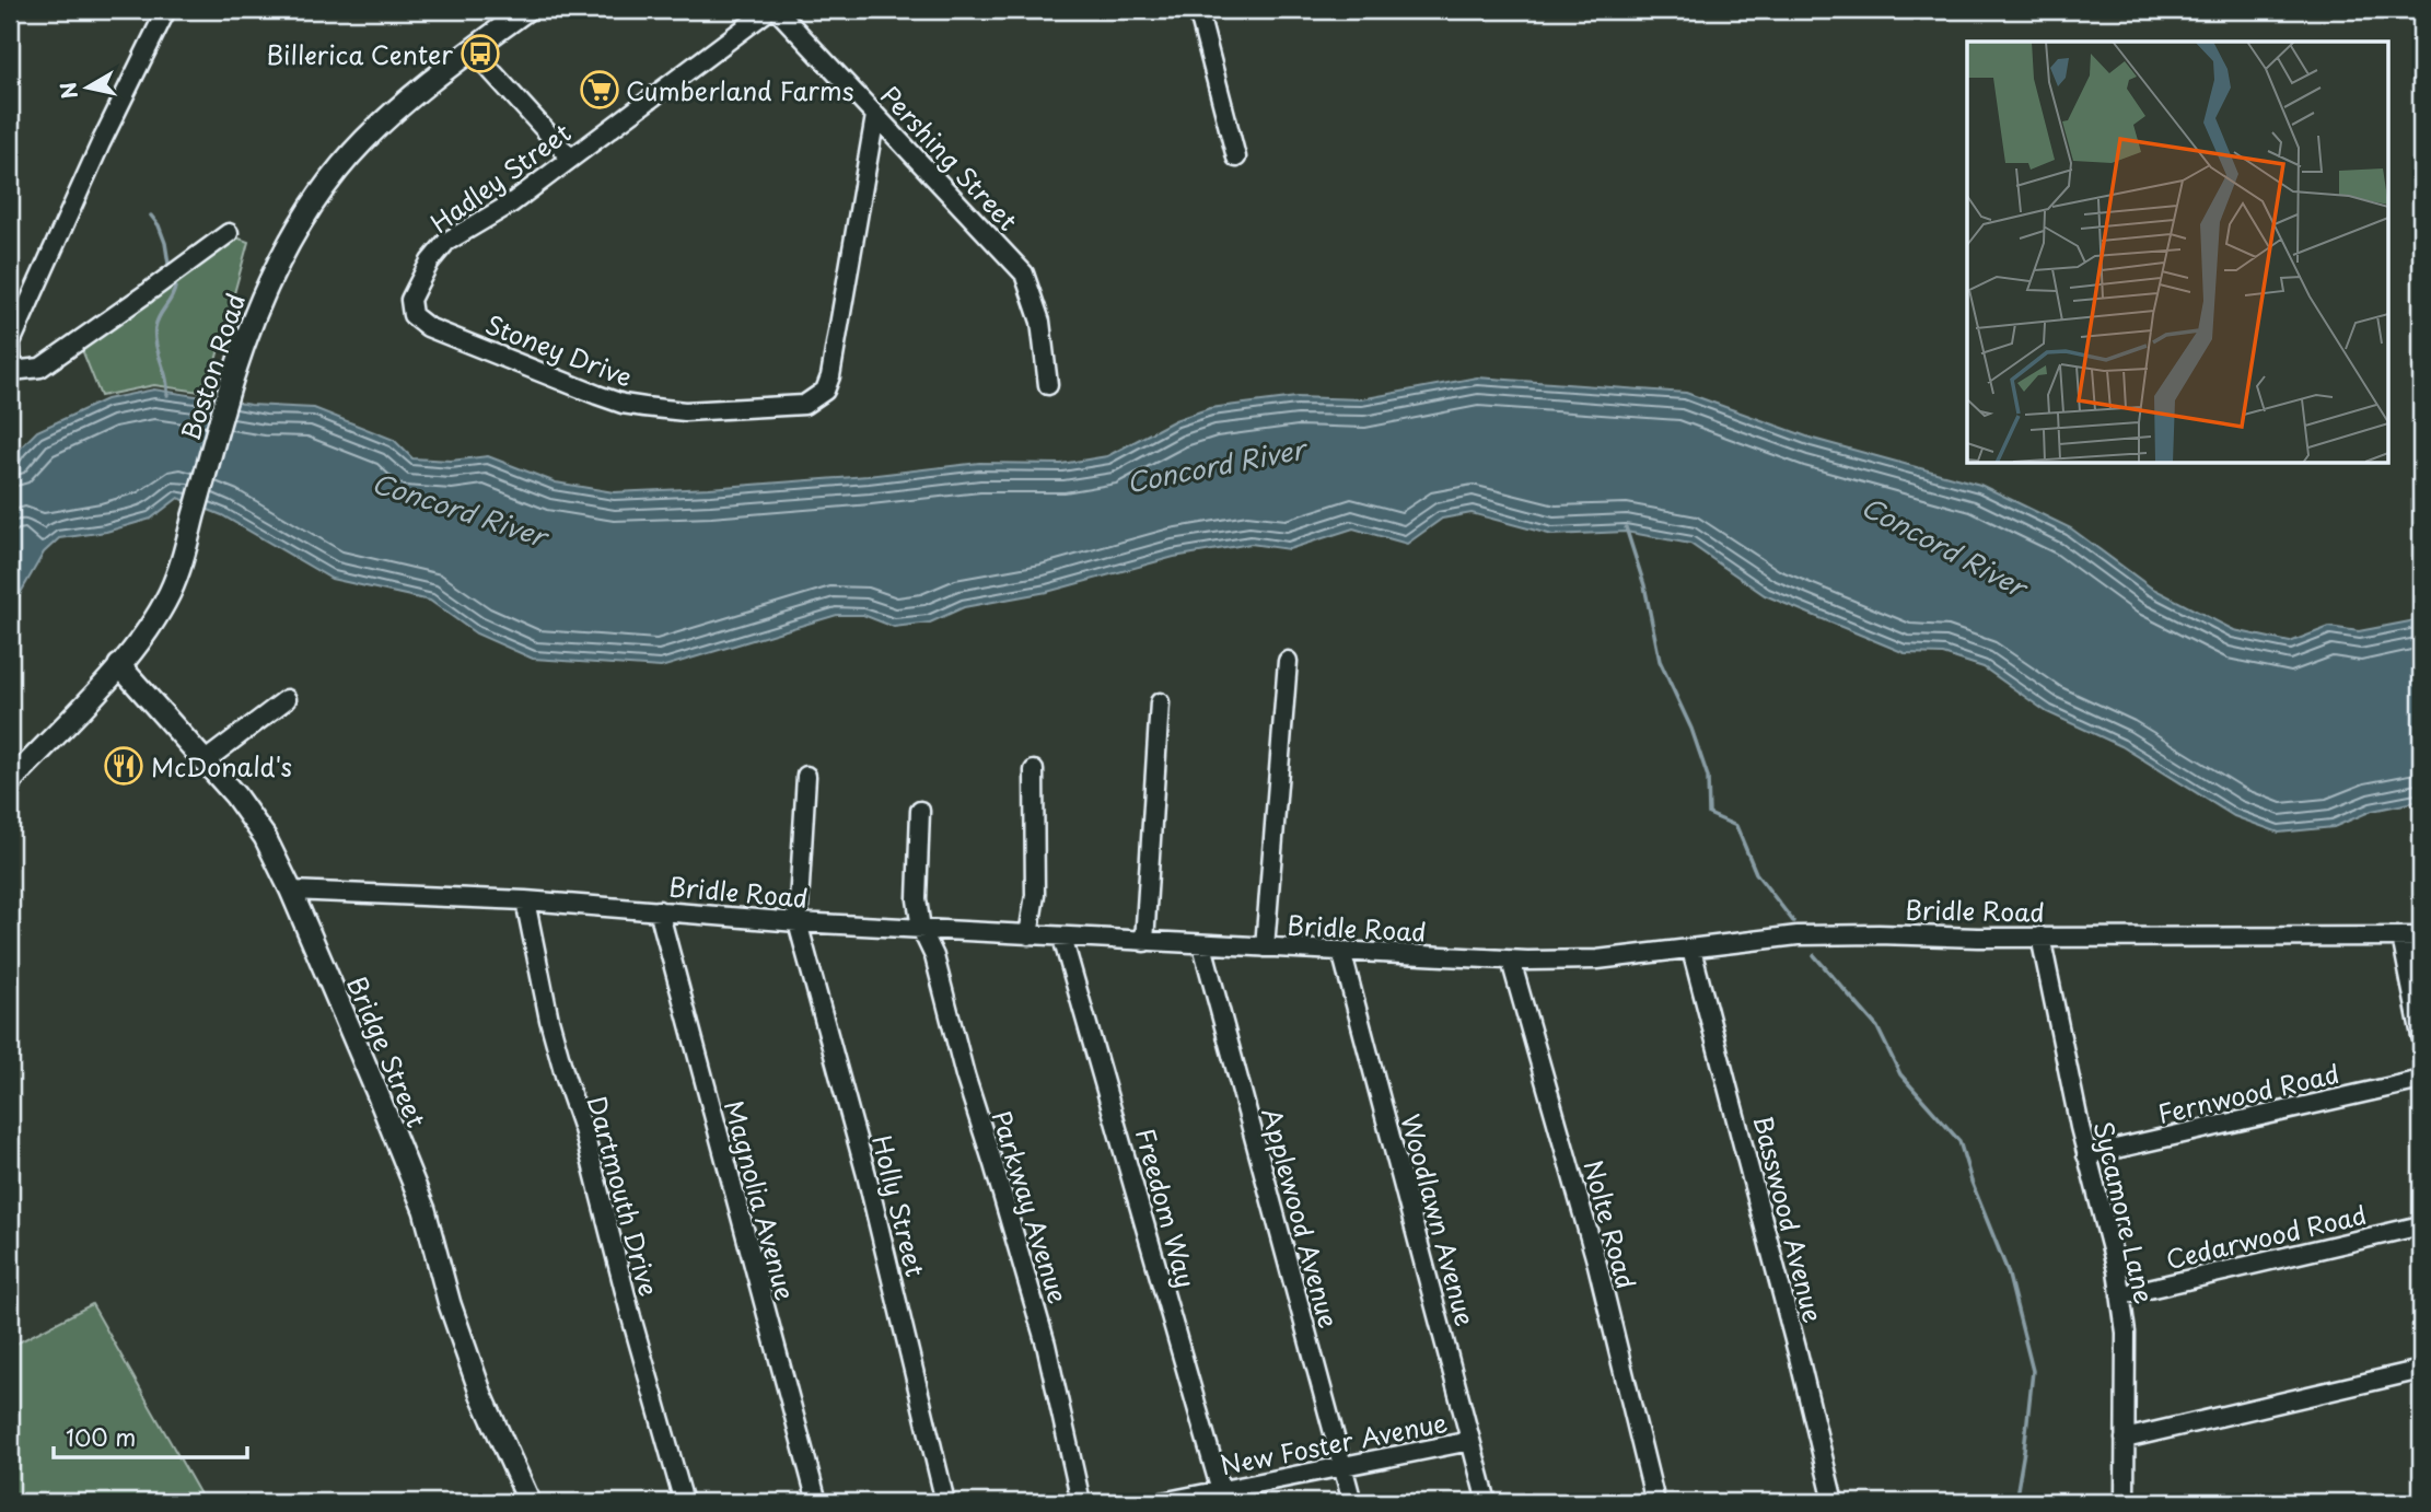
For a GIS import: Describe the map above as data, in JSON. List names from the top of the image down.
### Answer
{
  "streets": {
    "main road": ["Boston Road", "Bridge Street"],
    "street": [
      "Pershing Street",
      "Hadley Street",
      "Stoney Drive",
      "Bridle Road",
      "Fernwood Road",
      "Dartmouth Drive",
      "Magnolia Avenue",
      "Holly Street",
      "Parkway Avenue",
      "Freedom Way",
      "Sycamore Lane",
      "Applewood Avenue",
      "Basswood Avenue",
      "Woodlawn Avenue",
      "Nolte Road",
      "Cedarwood Road",
      "New Foster Avenue"
    ]
  },
  "crossings": [
    ["Pershing Street", "Stoney Drive"],
    ["Hadley Street", "Stoney Drive"],
    ["Boston Road", "Bridge Street"],
    ["Bridle Road", "Bridge Street"],
    ["Bridle Road", "Dartmouth Drive"],
    ["Bridle Road", "Magnolia Avenue"],
    ["Bridle Road", "Holly Street"],
    ["Bridle Road", "Parkway Avenue"],
    ["Bridle Road", "Freedom Way"],
    ["Bridle Road", "Sycamore Lane"],
    ["Bridle Road", "Applewood Avenue"],
    ["Bridle Road", "Basswood Avenue"],
    ["Bridle Road", "Woodlawn Avenue"],
    ["Bridle Road", "Nolte Road"],
    ["Fernwood Road", "Sycamore Lane"],
    ["Freedom Way", "New Foster Avenue"],
    ["Sycamore Lane", "Cedarwood Road"],
    ["Applewood Avenue", "New Foster Avenue"],
    ["Woodlawn Avenue", "New Foster Avenue"]
  ],
  "water": ["Concord River"],
  "places": {
    "bus stop": ["Billerica Center"],
    "supermarket": ["Cumberland Farms"],
    "restaurant": ["McDonald's"]
  },
  "scale_bar": "100 m",
  "north": "left"
}
